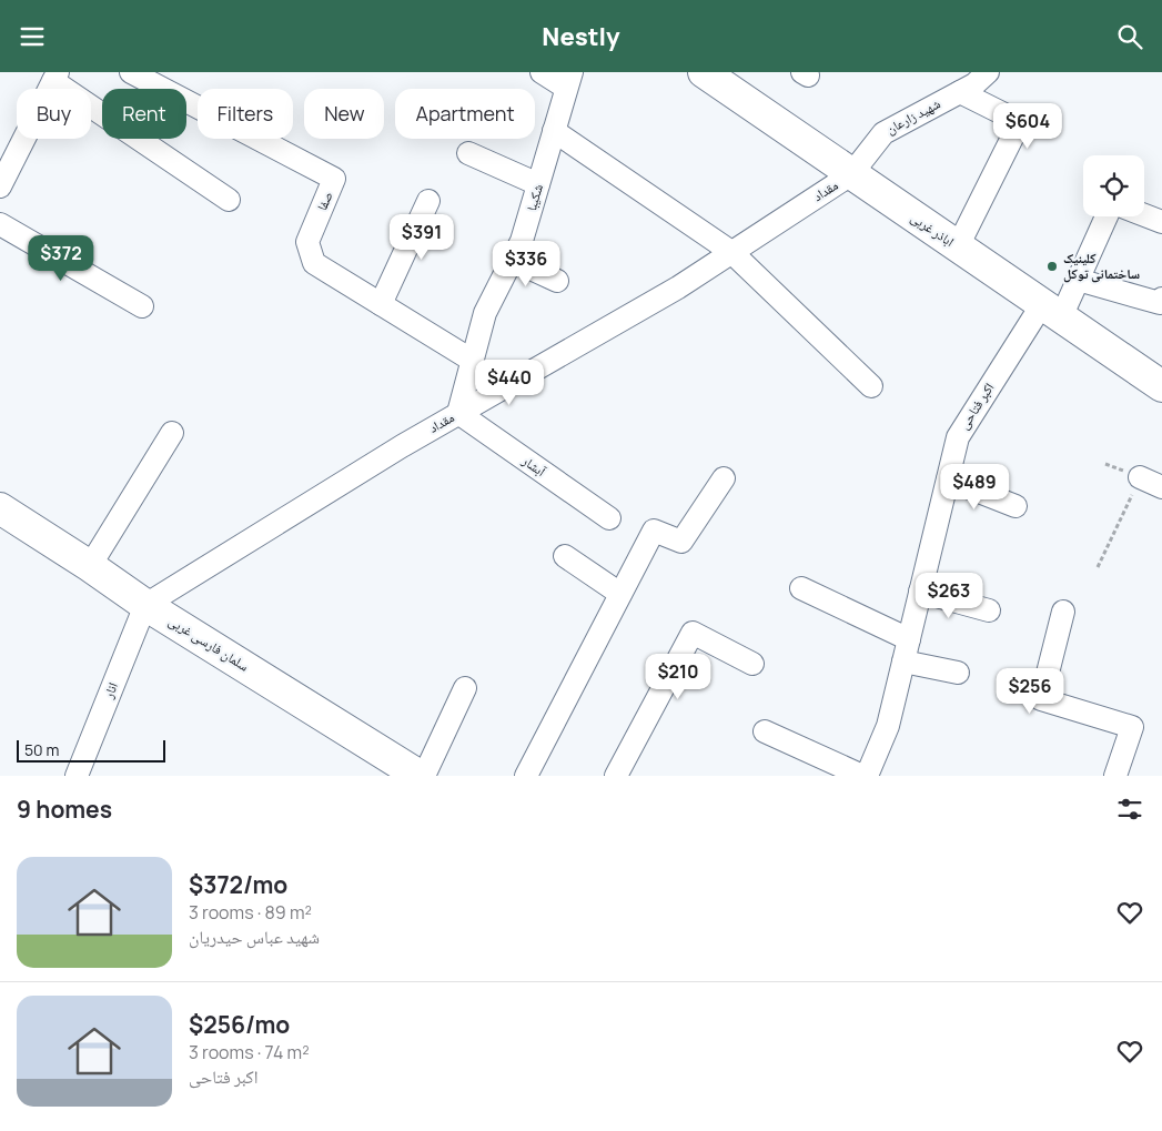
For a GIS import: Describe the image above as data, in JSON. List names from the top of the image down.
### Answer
{
  "streets": {
    "main road": ["اباذر غربی", "سلمان فارسی غربی"],
    "street": [
      "شهید زارعان",
      "مقداد",
      "شکیبا",
      "صفا",
      "اکبر فتاحی",
      "آبشار",
      "انار"
    ]
  },
  "crossings": [
    ["شهید زارعان", "مقداد"],
    ["شهید زارعان", "اباذر غربی"],
    ["مقداد", "شکیبا"],
    ["مقداد", "اباذر غربی"],
    ["مقداد", "آبشار"],
    ["مقداد", "سلمان فارسی غربی"],
    ["مقداد", "انار"],
    ["شکیبا", "صفا"],
    ["شکیبا", "آبشار"],
    ["اباذر غربی", "اکبر فتاحی"],
    ["سلمان فارسی غربی", "انار"]
  ],
  "places": ["کلینیک ساختمانی توکل"],
  "scale_bar": "50 m",
  "page": {
    "header": "Nestly",
    "chip": [
      "Buy",
      "Rent",
      "Filters",
      "New",
      "Apartment"
    ],
    "price": [
      "$604",
      "$391",
      "$372",
      "$336",
      "$440",
      "$489",
      "$263",
      "$210",
      "$256"
    ],
    "scale": "50 m",
    "heading": "9 homes",
    "list": [
      {
        "name": "$372/mo",
        "note": "3 rooms · 89 m² · شهید عباس حیدریان"
      },
      {
        "name": "$256/mo",
        "note": "3 rooms · 74 m² · اکبر فتاحی"
      }
    ]
  }
}
